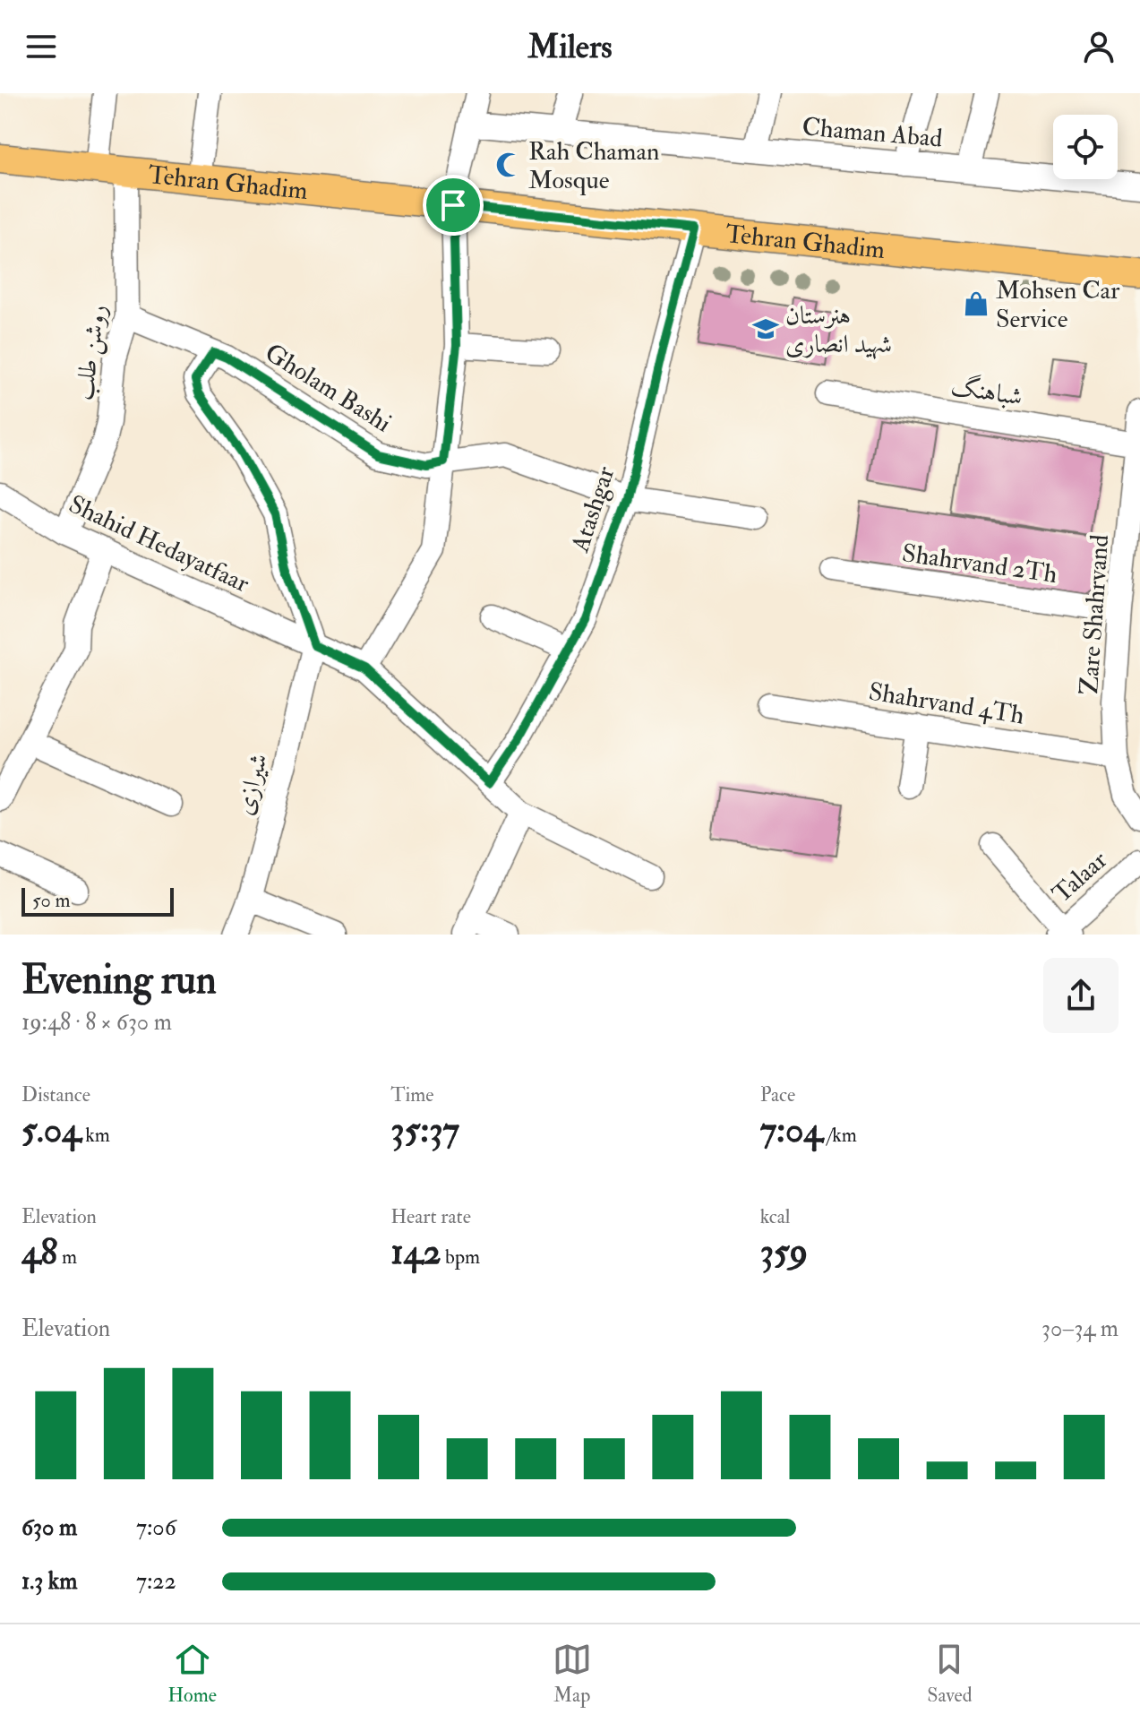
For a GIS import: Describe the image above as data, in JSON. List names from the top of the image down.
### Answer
{
  "streets": {
    "main road": ["Tehran Ghadim"],
    "street": [
      "Chaman Abad",
      "روشن طلب",
      "Gholam Bashi",
      "شباهنگ",
      "Atashgar",
      "Shahid Hedayatfaar",
      "Shahrvand 2Th",
      "Zare Shahrvand",
      "Shahrvand 4Th",
      "شیرازی",
      "Talaar"
    ]
  },
  "crossings": [
    ["Tehran Ghadim", "روشن طلب"],
    ["Tehran Ghadim", "Atashgar"],
    ["روشن طلب", "Gholam Bashi"],
    ["روشن طلب", "Shahid Hedayatfaar"],
    ["Gholam Bashi", "Atashgar"],
    ["شباهنگ", "Zare Shahrvand"],
    ["Atashgar", "Shahid Hedayatfaar"],
    ["Shahid Hedayatfaar", "شیرازی"],
    ["Shahrvand 2Th", "Zare Shahrvand"],
    ["Zare Shahrvand", "Shahrvand 4Th"]
  ],
  "places": {
    "mosque": ["Rah Chaman Mosque"],
    "shop": ["Mohsen Car Service"],
    "school or university": ["هنرستان شهید انصاری"]
  },
  "scale_bar": "50 m",
  "page": {
    "header": "Milers",
    "scale": "50 m",
    "heading": ["Evening run", "19:48 · 8 × 630 m"],
    "stats": [
      ["Distance", "5.04 km"],
      ["Time", "35:37"],
      ["Pace", "7:04 /km"],
      ["Elevation", "48 m"],
      ["Heart rate", "142 bpm"],
      ["kcal", "359"]
    ],
    "chart": ["Elevation", "30–34 m"],
    "list": [
      {
        "name": "630 m",
        "note": "7:06"
      },
      {
        "name": "1.3 km",
        "note": "7:22"
      }
    ],
    "tabs": ["Home", "Map", "Saved"]
  }
}
